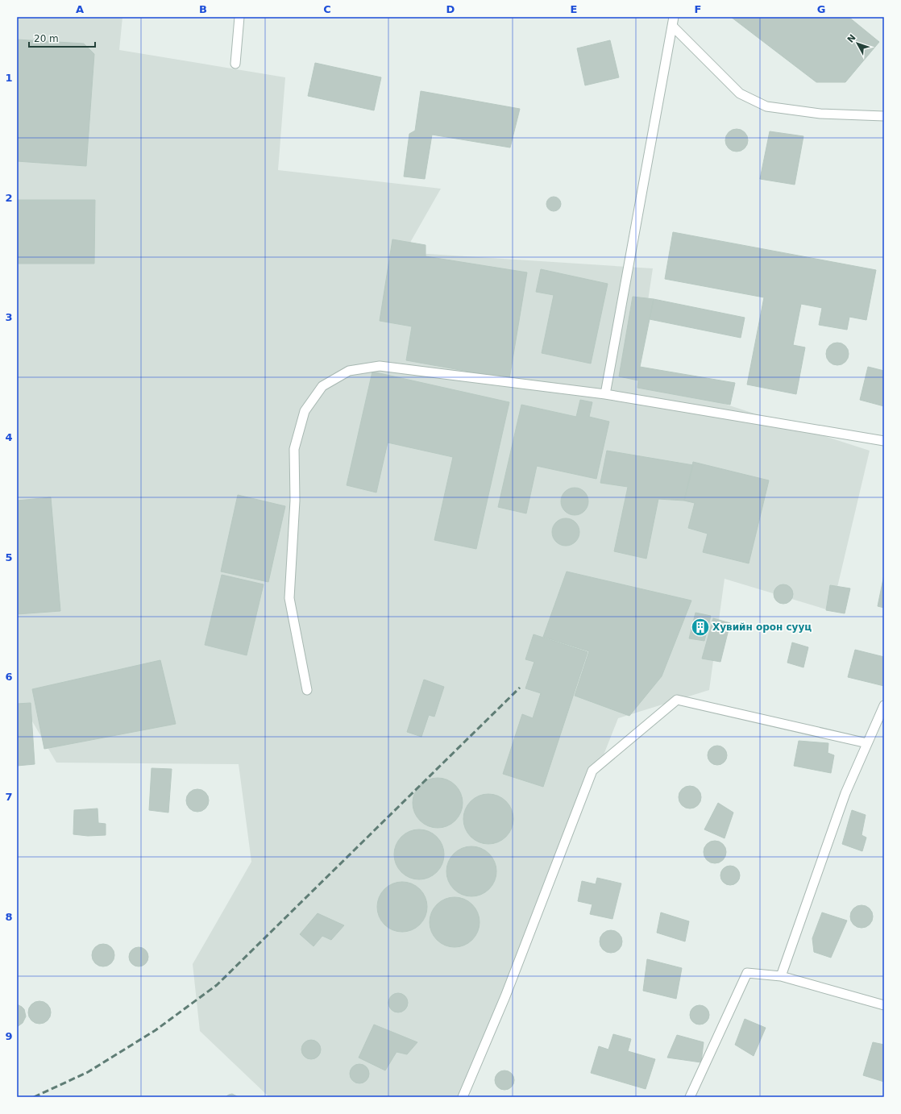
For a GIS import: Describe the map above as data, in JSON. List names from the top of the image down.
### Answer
{
  "places": {
    "building": ["Хувийн орон сууц"]
  },
  "scale_bar": "20 m",
  "north": "top left",
  "grid": {
    "columns": [
      "A",
      "B",
      "C",
      "D",
      "E",
      "F",
      "G"
    ],
    "rows": [
      "1",
      "2",
      "3",
      "4",
      "5",
      "6",
      "7",
      "8",
      "9"
    ]
  }
}
